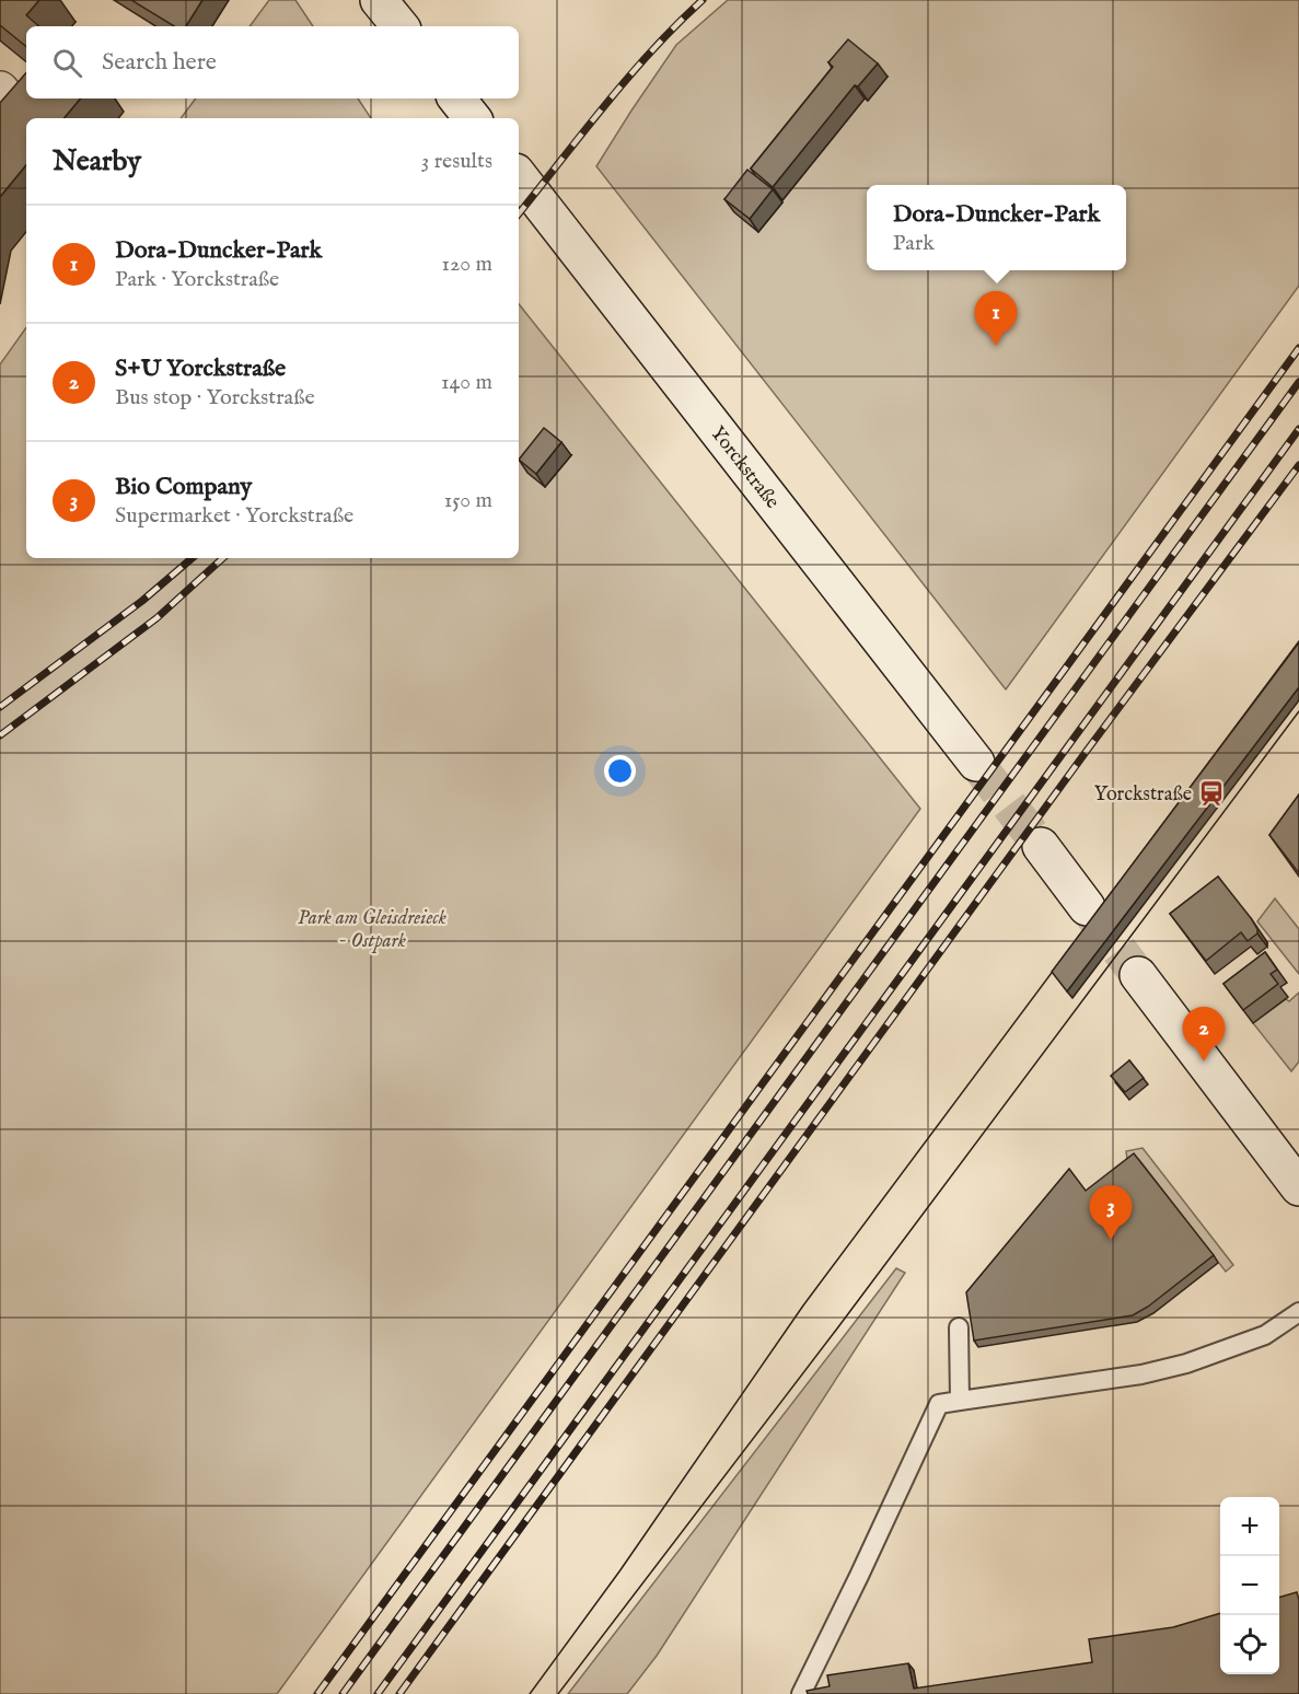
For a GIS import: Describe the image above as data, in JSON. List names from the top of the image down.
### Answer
{
  "streets": {
    "main road": ["Yorckstraße"]
  },
  "parks": ["Park am Gleisdreieck - Ostpark"],
  "places": {
    "station": ["Yorckstraße"]
  },
  "page": {
    "search": "Search here",
    "heading": ["Nearby", "3 results"],
    "popup": ["Dora-Duncker-Park", "Park"],
    "list": [
      {
        "mark": "1",
        "name": "Dora-Duncker-Park",
        "note": "Park · Yorckstraße",
        "value": "120 m"
      },
      {
        "mark": "2",
        "name": "S+U Yorckstraße",
        "note": "Bus stop · Yorckstraße",
        "value": "140 m"
      },
      {
        "mark": "3",
        "name": "Bio Company",
        "note": "Supermarket · Yorckstraße",
        "value": "150 m"
      }
    ],
    "pins": ["1", "2", "3"],
    "map_buttons": ["+", "−"]
  }
}
